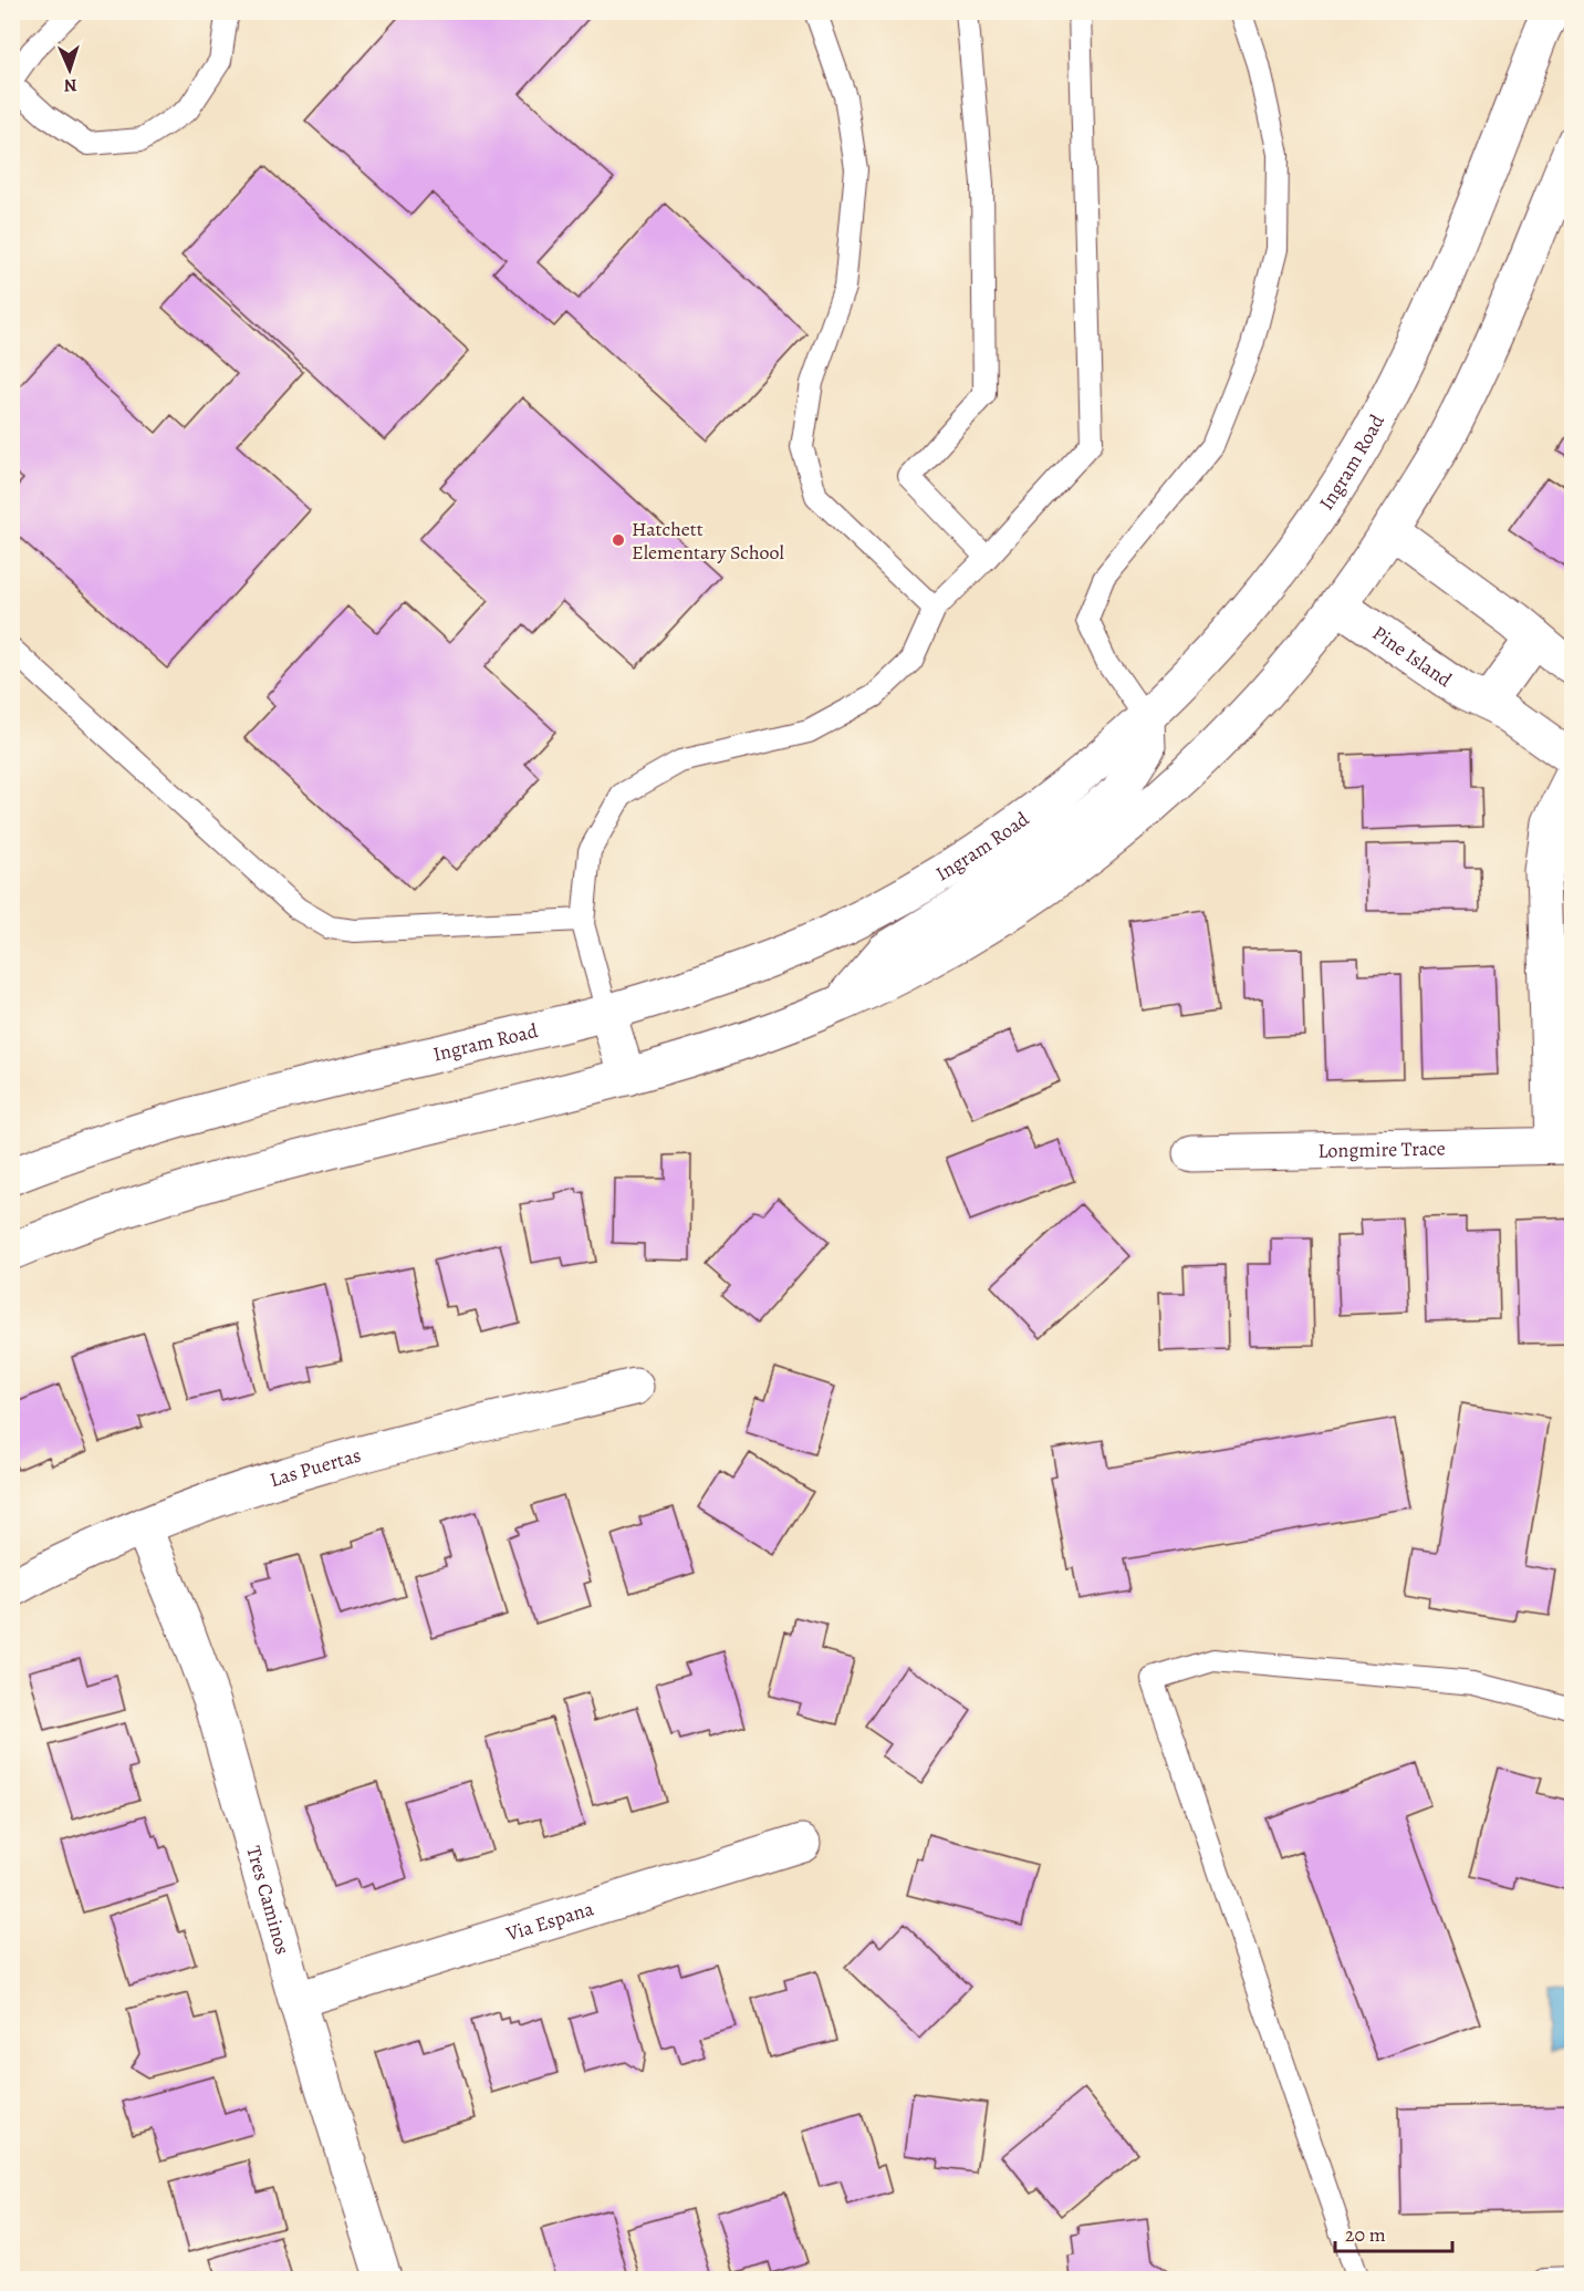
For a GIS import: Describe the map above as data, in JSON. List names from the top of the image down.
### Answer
{
  "streets": {
    "main road": [
      "Ingram Road",
      "Pine Island",
      "Longmire Trace",
      "Las Puertas",
      "Tres Caminos",
      "Via Espana"
    ]
  },
  "crossings": [
    ["Las Puertas", "Tres Caminos"],
    ["Tres Caminos", "Via Espana"]
  ],
  "places": ["Hatchett Elementary School"],
  "scale_bar": "20 m",
  "north": "bottom"
}
